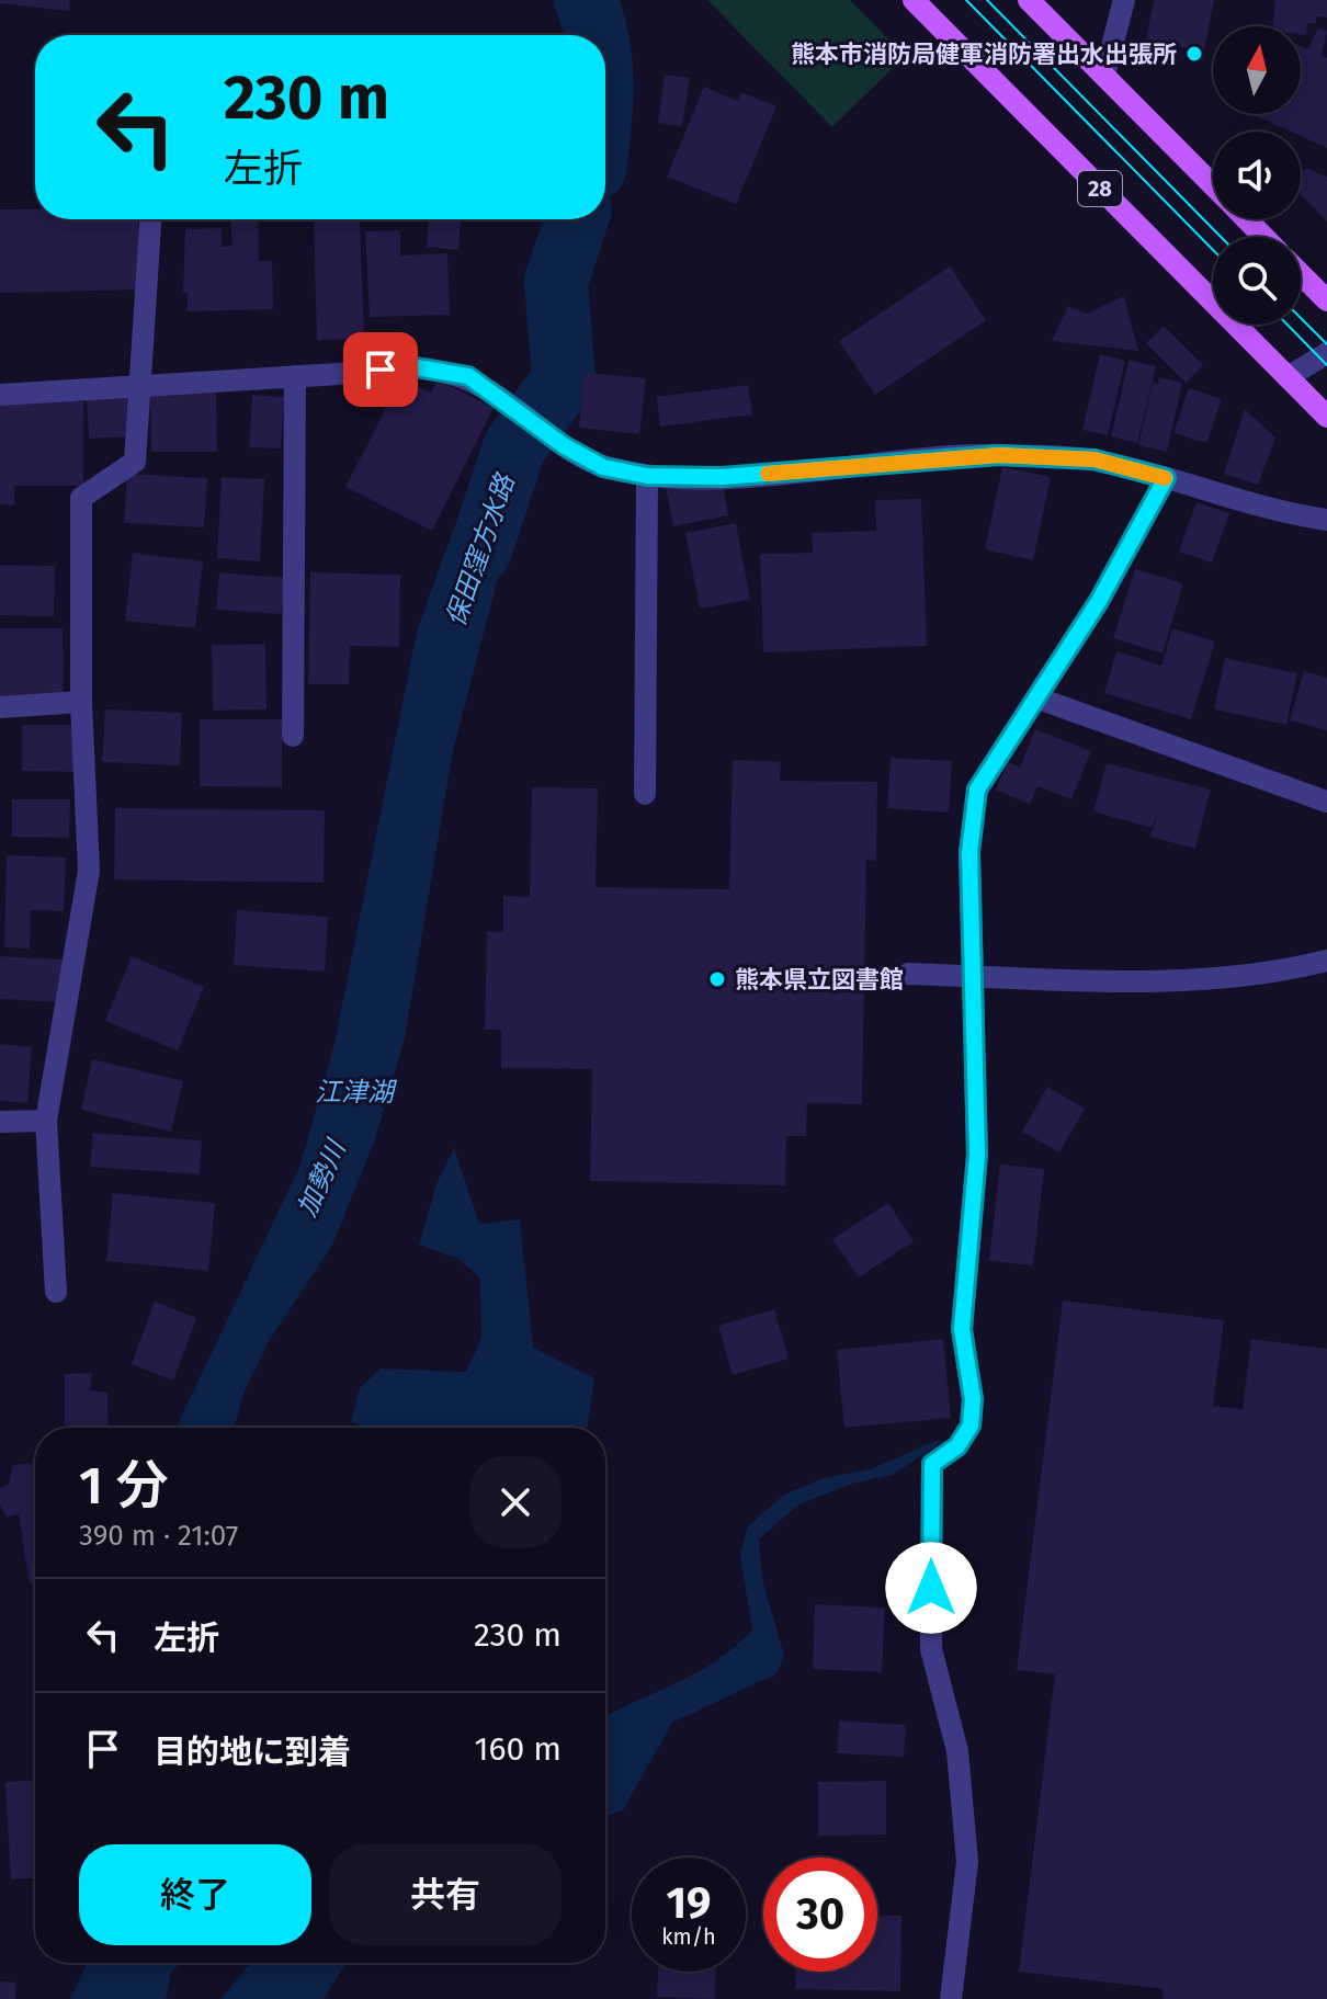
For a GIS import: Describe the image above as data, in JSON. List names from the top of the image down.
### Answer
{
  "streets": {
    "main road": ["28"]
  },
  "water": ["保田窪方水路", "江津湖", "加勢川"],
  "places": ["熊本市消防局健軍消防署出水出張所", "熊本県立図書館"],
  "north": "top",
  "page": {
    "turn": ["230 m", "左折"],
    "heading": ["1 分", "390 m · 21:07"],
    "list": [
      {
        "name": "左折",
        "value": "230 m"
      },
      {
        "name": "目的地に到着",
        "value": "160 m"
      }
    ],
    "buttons": ["終了", "共有"],
    "speed": "19 km/h",
    "limit": "30"
  }
}
